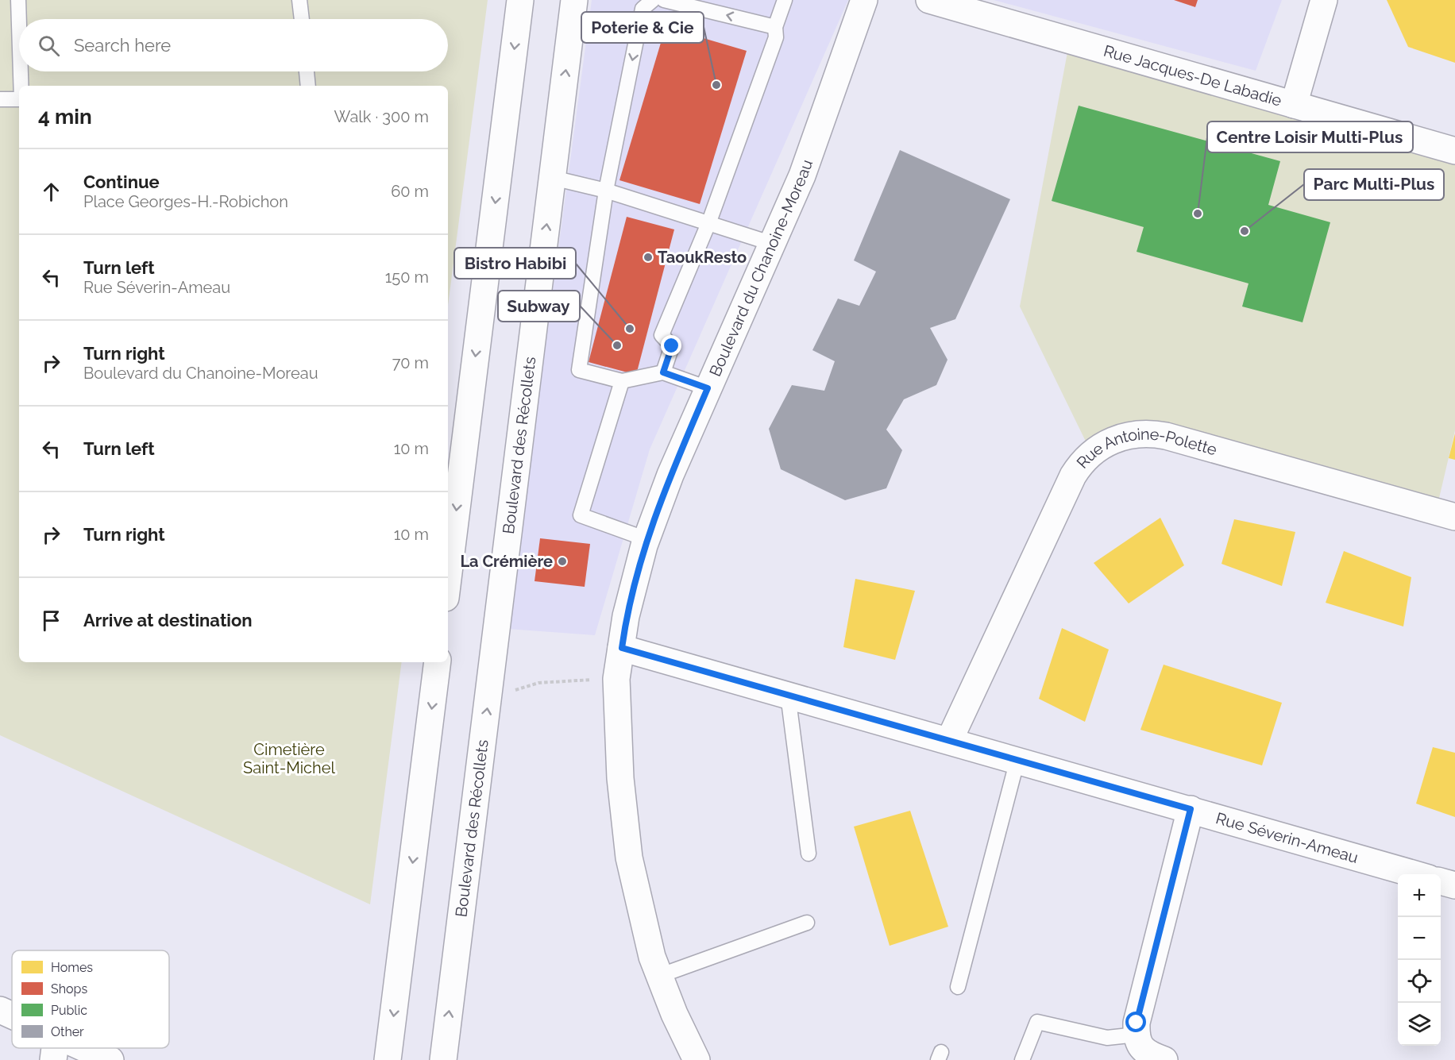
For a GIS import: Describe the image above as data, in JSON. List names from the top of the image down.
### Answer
{
  "streets": {
    "street": [
      "Rue Jacques-De Labadie",
      "Boulevard du Chanoine-Moreau",
      "Boulevard des Récollets",
      "Rue Antoine-Polette",
      "Rue Séverin-Ameau"
    ]
  },
  "crossings": [
    ["Boulevard du Chanoine-Moreau", "Rue Séverin-Ameau"],
    ["Rue Antoine-Polette", "Rue Séverin-Ameau"]
  ],
  "parks": ["Cimetière Saint-Michel"],
  "places": [
    "Poterie & Cie",
    "Centre Loisir Multi-Plus",
    "Parc Multi-Plus",
    "TaoukResto",
    "Bistro Habibi",
    "Subway",
    "La Crémière"
  ],
  "legend": [
    "Homes",
    "Shops",
    "Public",
    "Other"
  ],
  "page": {
    "search": "Search here",
    "heading": ["4 min", "Walk · 300 m"],
    "list": [
      ["Continue", "Place Georges-H.-Robichon", "60 m"],
      ["Turn left", "Rue Séverin-Ameau", "150 m"],
      ["Turn right", "Boulevard du Chanoine-Moreau", "70 m"],
      ["Turn left", "10 m"],
      ["Turn right", "10 m"],
      "Arrive at destination"
    ],
    "map_buttons": ["+", "−"]
  }
}
